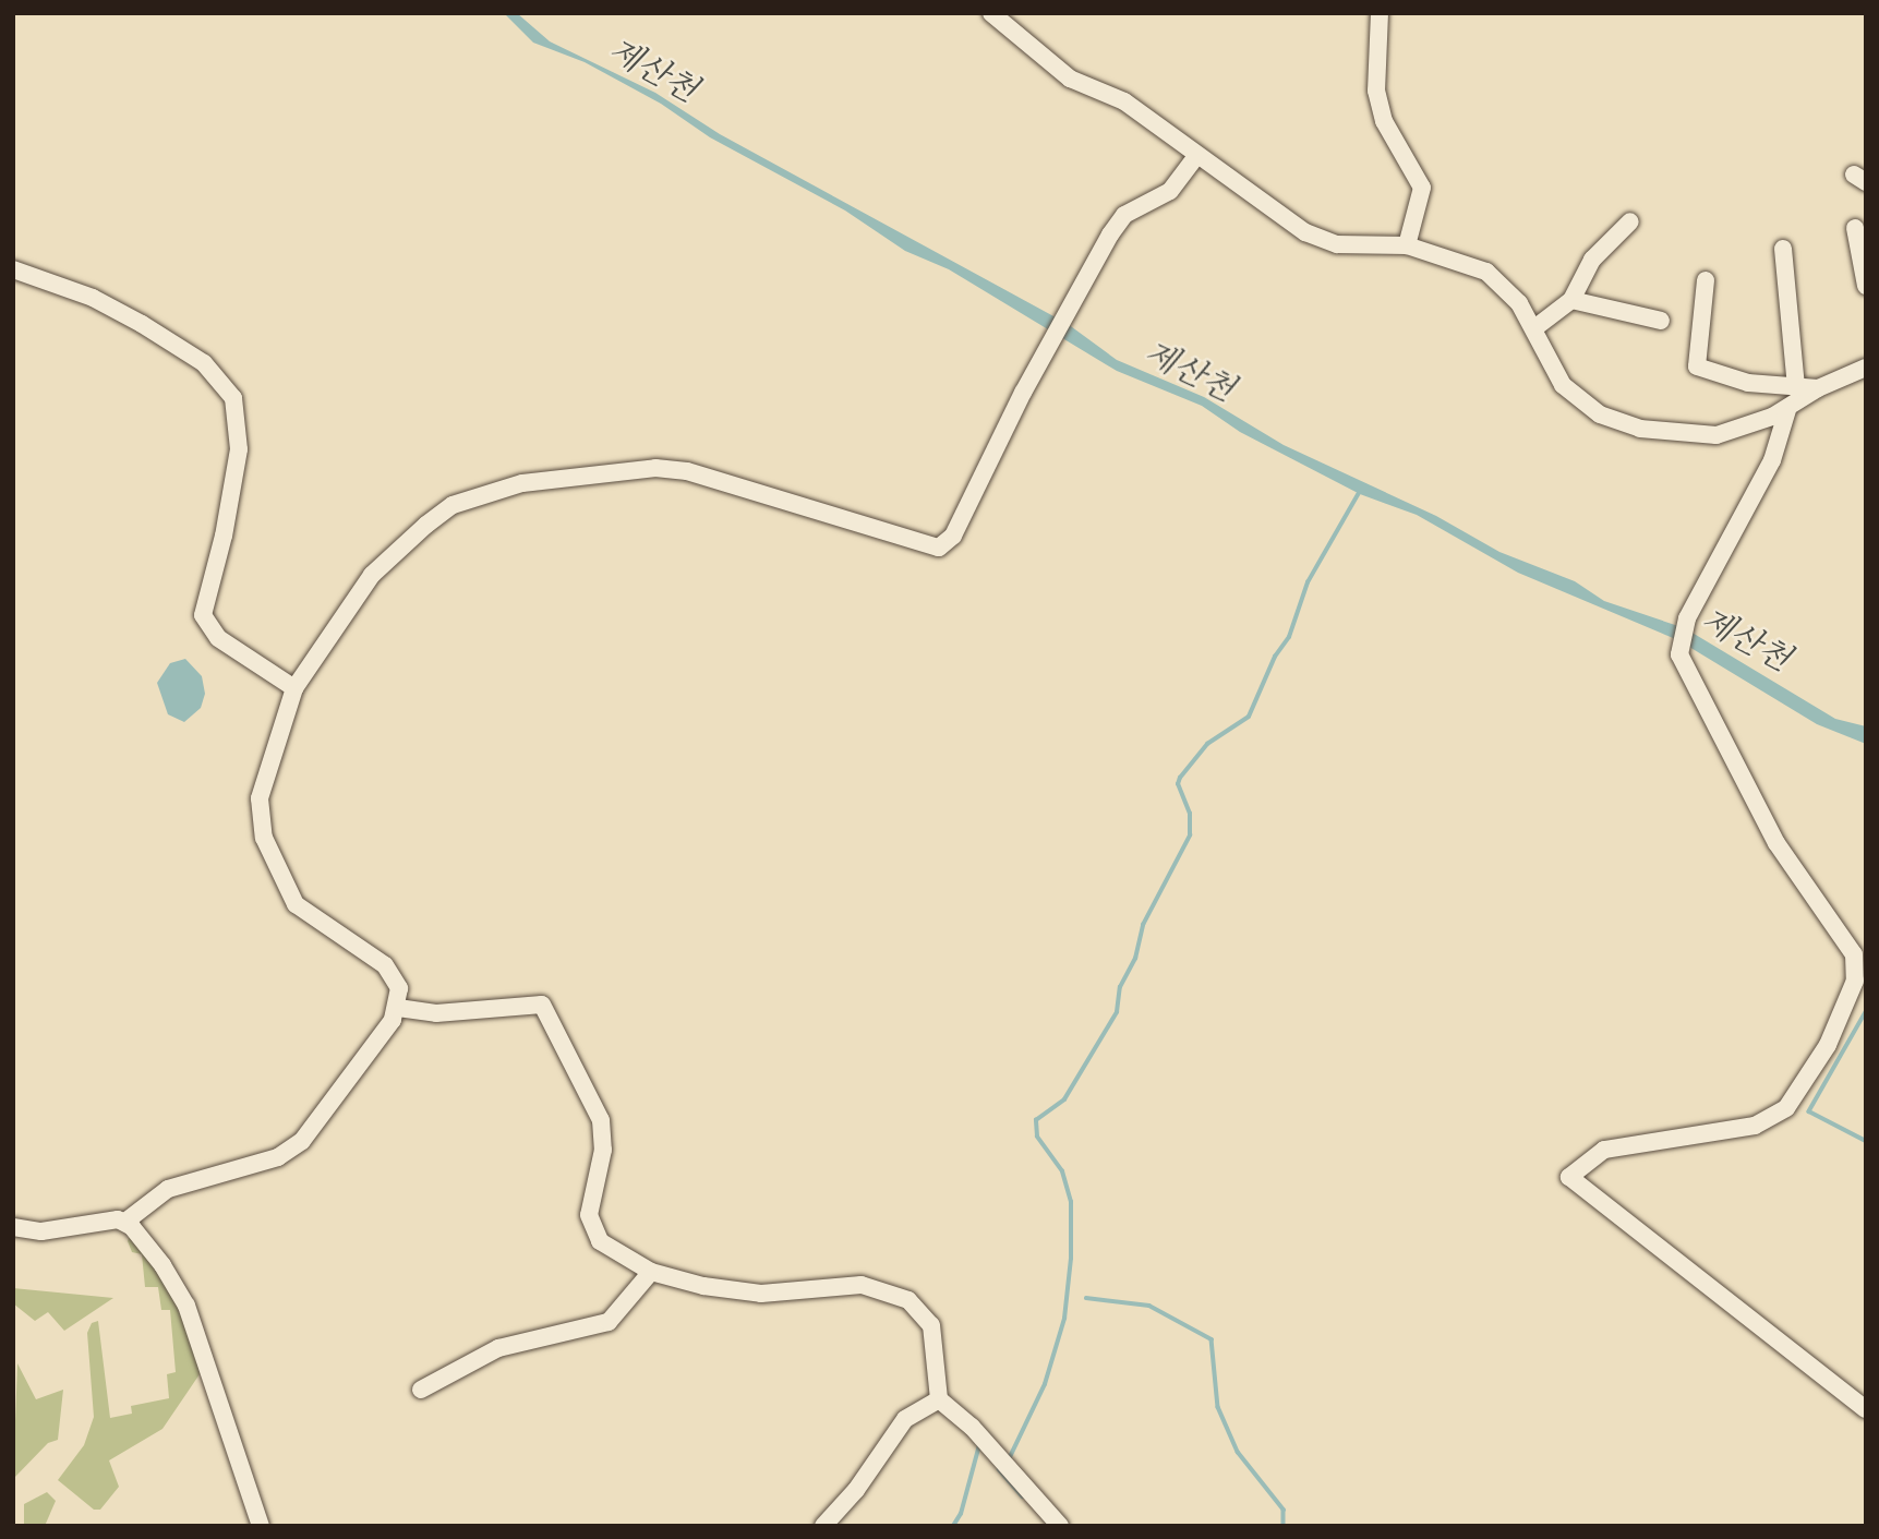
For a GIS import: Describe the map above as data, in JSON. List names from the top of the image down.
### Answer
{
  "water": ["제산천"]
}
